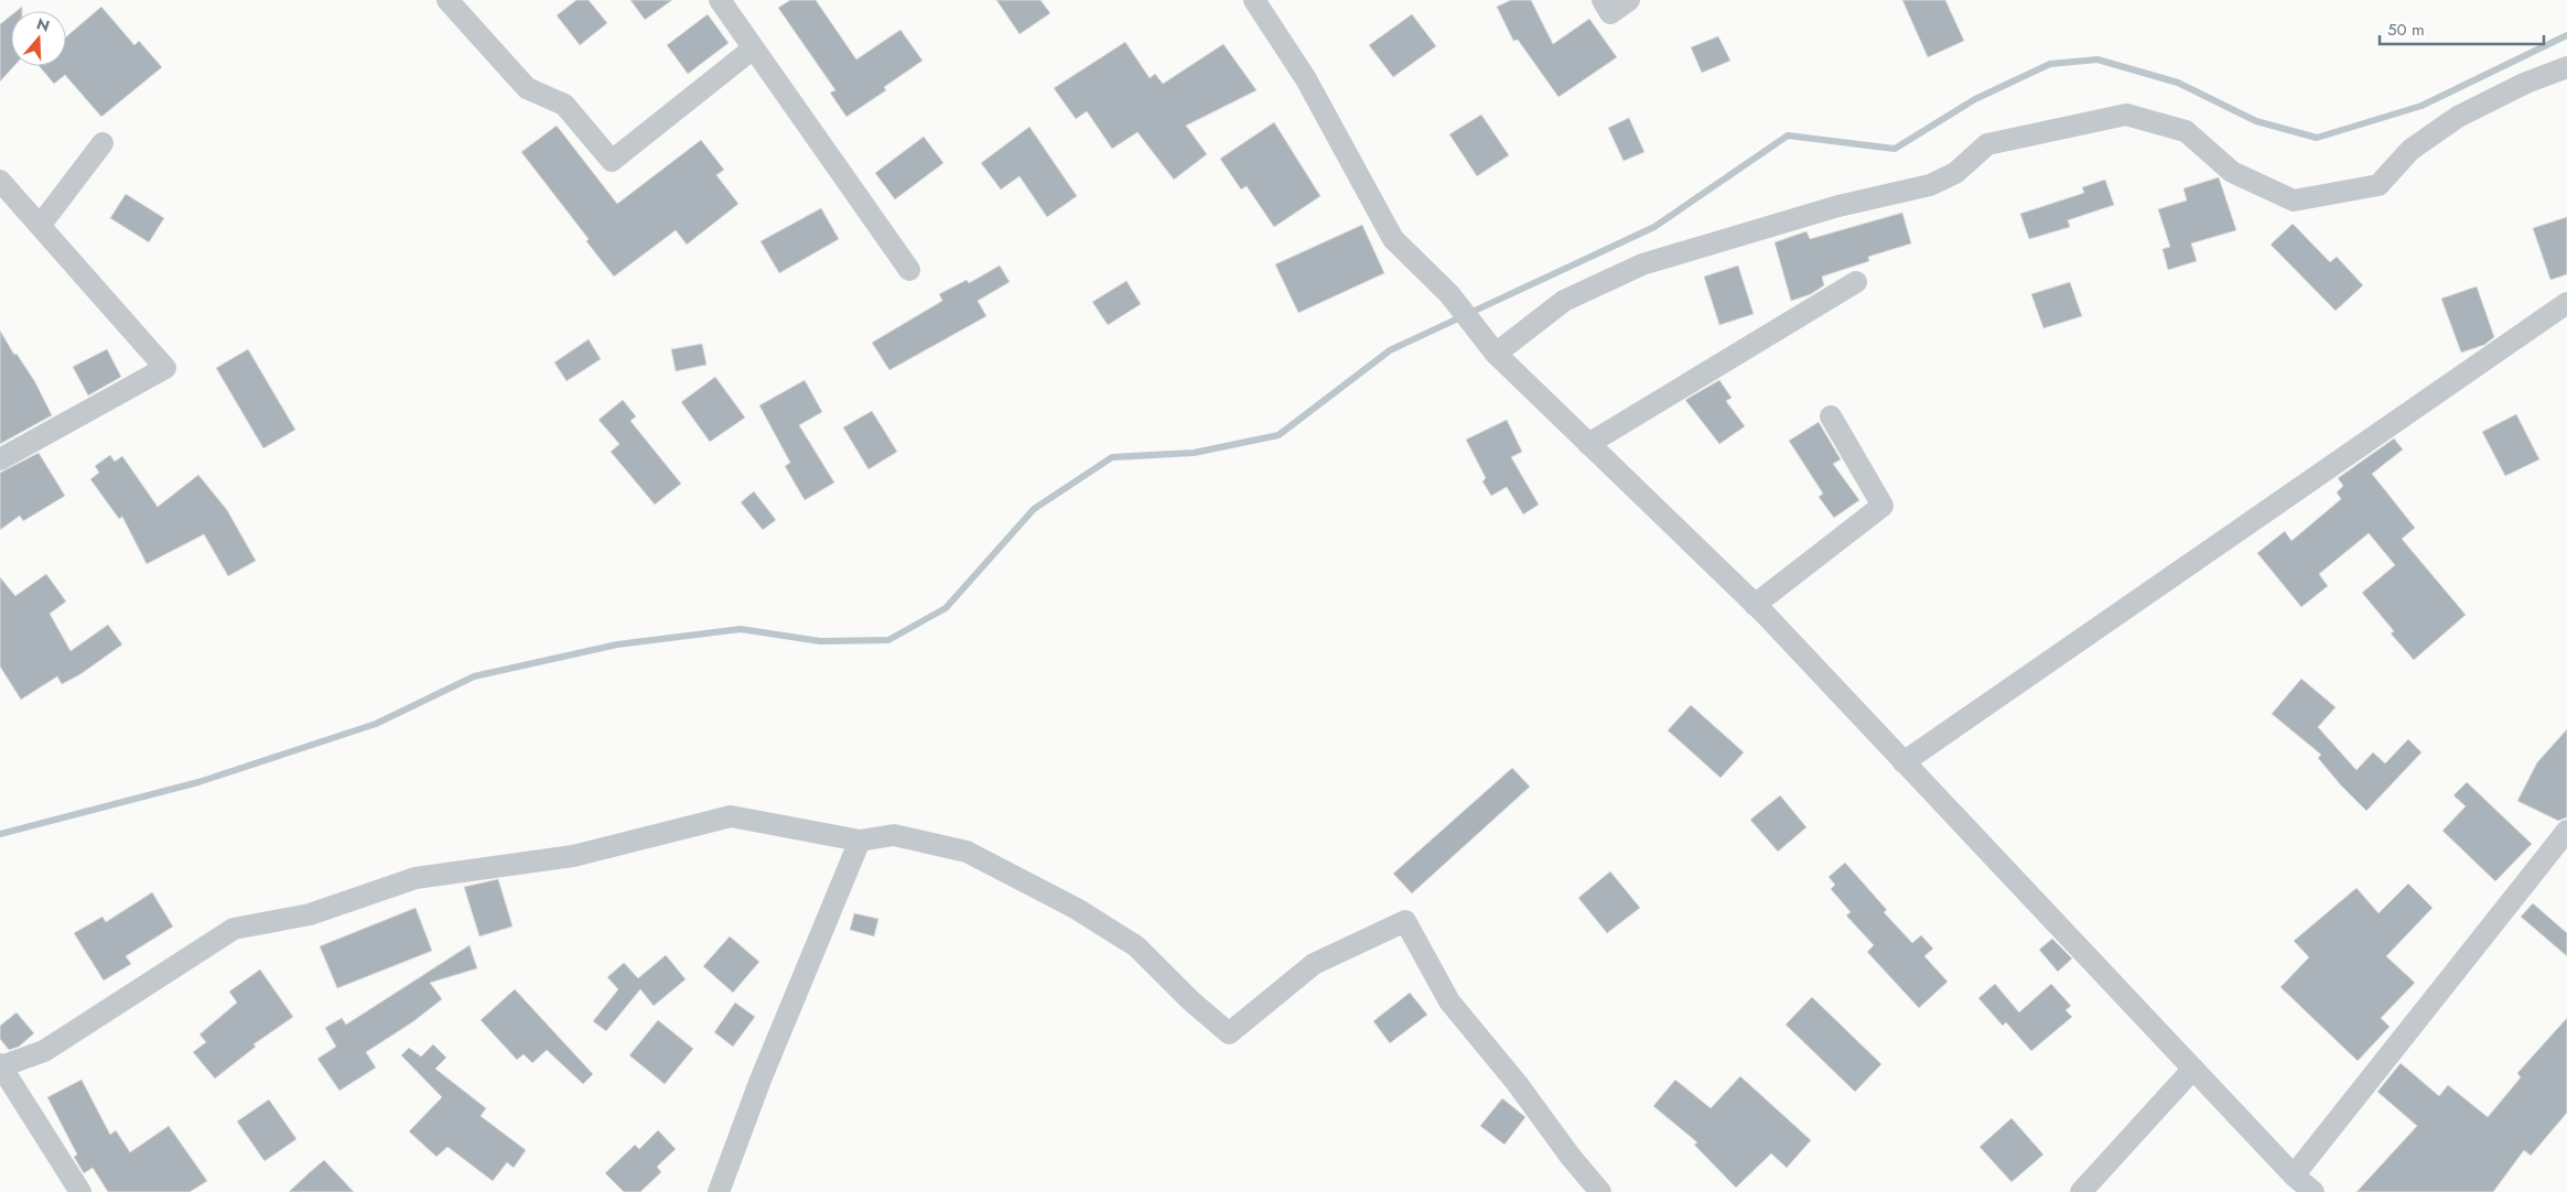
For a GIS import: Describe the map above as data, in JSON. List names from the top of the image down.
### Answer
{
  "scale_bar": "50 m",
  "north": "top"
}
